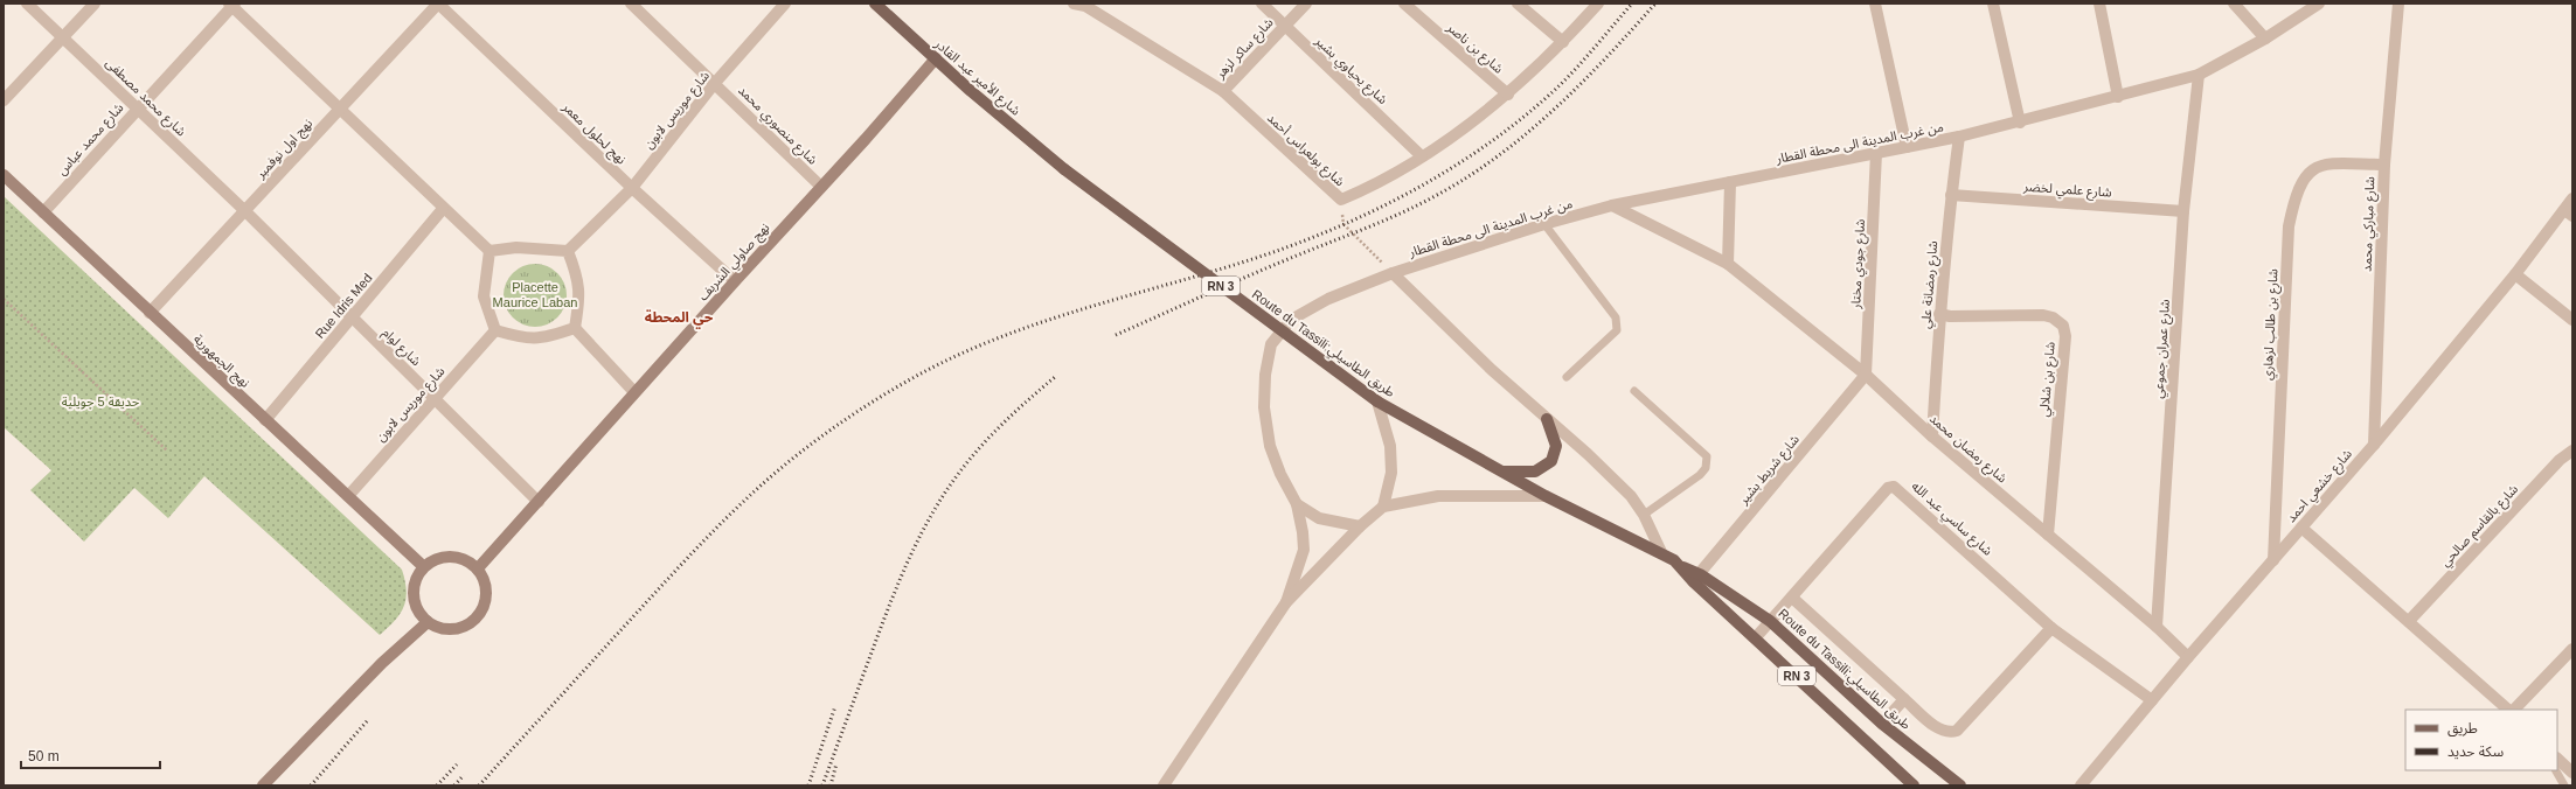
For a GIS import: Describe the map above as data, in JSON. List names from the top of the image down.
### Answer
{
  "streets": {
    "main road": [
      "شارع الأمير عبد القادر",
      "نهج صاولي الشربف",
      "RN 3",
      "Route du Tassili;طريق الطاسيلي",
      "نهج الجمهورية"
    ],
    "street": [
      "شارع ساكر لزهر",
      "شارع بن ناصر",
      "شارع يحياوي بشير",
      "شارع محمد مصطفى",
      "شارع موريس لابون",
      "شارع منصوري محمد",
      "نهج لحلول معمر",
      "شارع محمد عباس",
      "من غرب المدينة الى محطة القطار",
      "نهج اول نوفمبر",
      "شارع بولعراس أحمد",
      "شارع علمي لخضر",
      "شارع مباركي محمد",
      "شارع جودي مختار",
      "شارع رمضانة علي",
      "Rue Idris Med",
      "شارع بن طالب لزهاري",
      "شارع لوام",
      "شارع عمران جموعي",
      "شارع بن شلالي",
      "شارع رمضان محمد",
      "شارع شريط بشير",
      "شارع خشعي احمد",
      "شارع ساسي عبد الله",
      "شارع بالقاسم صالحي"
    ]
  },
  "crossings": [
    ["شارع ساكر لزهر", "شارع يحياوي بشير"],
    ["شارع ساكر لزهر", "شارع بولعراس أحمد"],
    ["شارع بن ناصر", "شارع بولعراس أحمد"],
    ["شارع يحياوي بشير", "شارع بولعراس أحمد"],
    ["شارع الأمير عبد القادر", "نهج صاولي الشربف"],
    ["شارع الأمير عبد القادر", "Route du Tassili;طريق الطاسيلي"],
    ["شارع محمد مصطفى", "شارع محمد عباس"],
    ["شارع محمد مصطفى", "نهج اول نوفمبر"],
    ["شارع محمد مصطفى", "شارع لوام"],
    ["شارع موريس لابون", "شارع منصوري محمد"],
    ["شارع موريس لابون", "نهج لحلول معمر"],
    ["شارع موريس لابون", "شارع لوام"],
    ["شارع موريس لابون", "نهج الجمهورية"],
    ["شارع منصوري محمد", "نهج صاولي الشربف"],
    ["نهج لحلول معمر", "نهج اول نوفمبر"],
    ["نهج لحلول معمر", "نهج صاولي الشربف"],
    ["شارع محمد عباس", "نهج الجمهورية"],
    ["من غرب المدينة الى محطة القطار", "شارع جودي مختار"],
    ["من غرب المدينة الى محطة القطار", "شارع رمضانة علي"],
    ["من غرب المدينة الى محطة القطار", "شارع عمران جموعي"],
    ["من غرب المدينة الى محطة القطار", "شارع رمضان محمد"],
    ["نهج اول نوفمبر", "شارع لوام"],
    ["نهج اول نوفمبر", "نهج الجمهورية"],
    ["شارع علمي لخضر", "شارع رمضانة علي"],
    ["شارع علمي لخضر", "شارع عمران جموعي"],
    ["شارع مباركي محمد", "شارع بن طالب لزهاري"],
    ["شارع مباركي محمد", "شارع خشعي احمد"],
    ["نهج صاولي الشربف", "شارع لوام"],
    ["نهج صاولي الشربف", "نهج الجمهورية"],
    ["شارع جودي مختار", "شارع رمضان محمد"],
    ["شارع جودي مختار", "شارع شريط بشير"],
    ["شارع رمضانة علي", "شارع بن شلالي"],
    ["شارع رمضانة علي", "شارع رمضان محمد"],
    ["Rue Idris Med", "شارع لوام"],
    ["Rue Idris Med", "نهج الجمهورية"],
    ["شارع بن طالب لزهاري", "شارع خشعي احمد"],
    ["Route du Tassili;طريق الطاسيلي", "شارع شريط بشير"],
    ["Route du Tassili;طريق الطاسيلي", "شارع ساسي عبد الله"],
    ["شارع عمران جموعي", "شارع رمضان محمد"],
    ["شارع بن شلالي", "شارع رمضان محمد"],
    ["شارع رمضان محمد", "شارع شريط بشير"],
    ["شارع رمضان محمد", "شارع خشعي احمد"],
    ["شارع خشعي احمد", "شارع ساسي عبد الله"]
  ],
  "districts": ["حي المحطة"],
  "parks": ["Placette Maurice Laban", "حديقة 5 جويلية"],
  "legend": ["طريق", "سكة حديد"],
  "scale_bar": "50 m"
}
